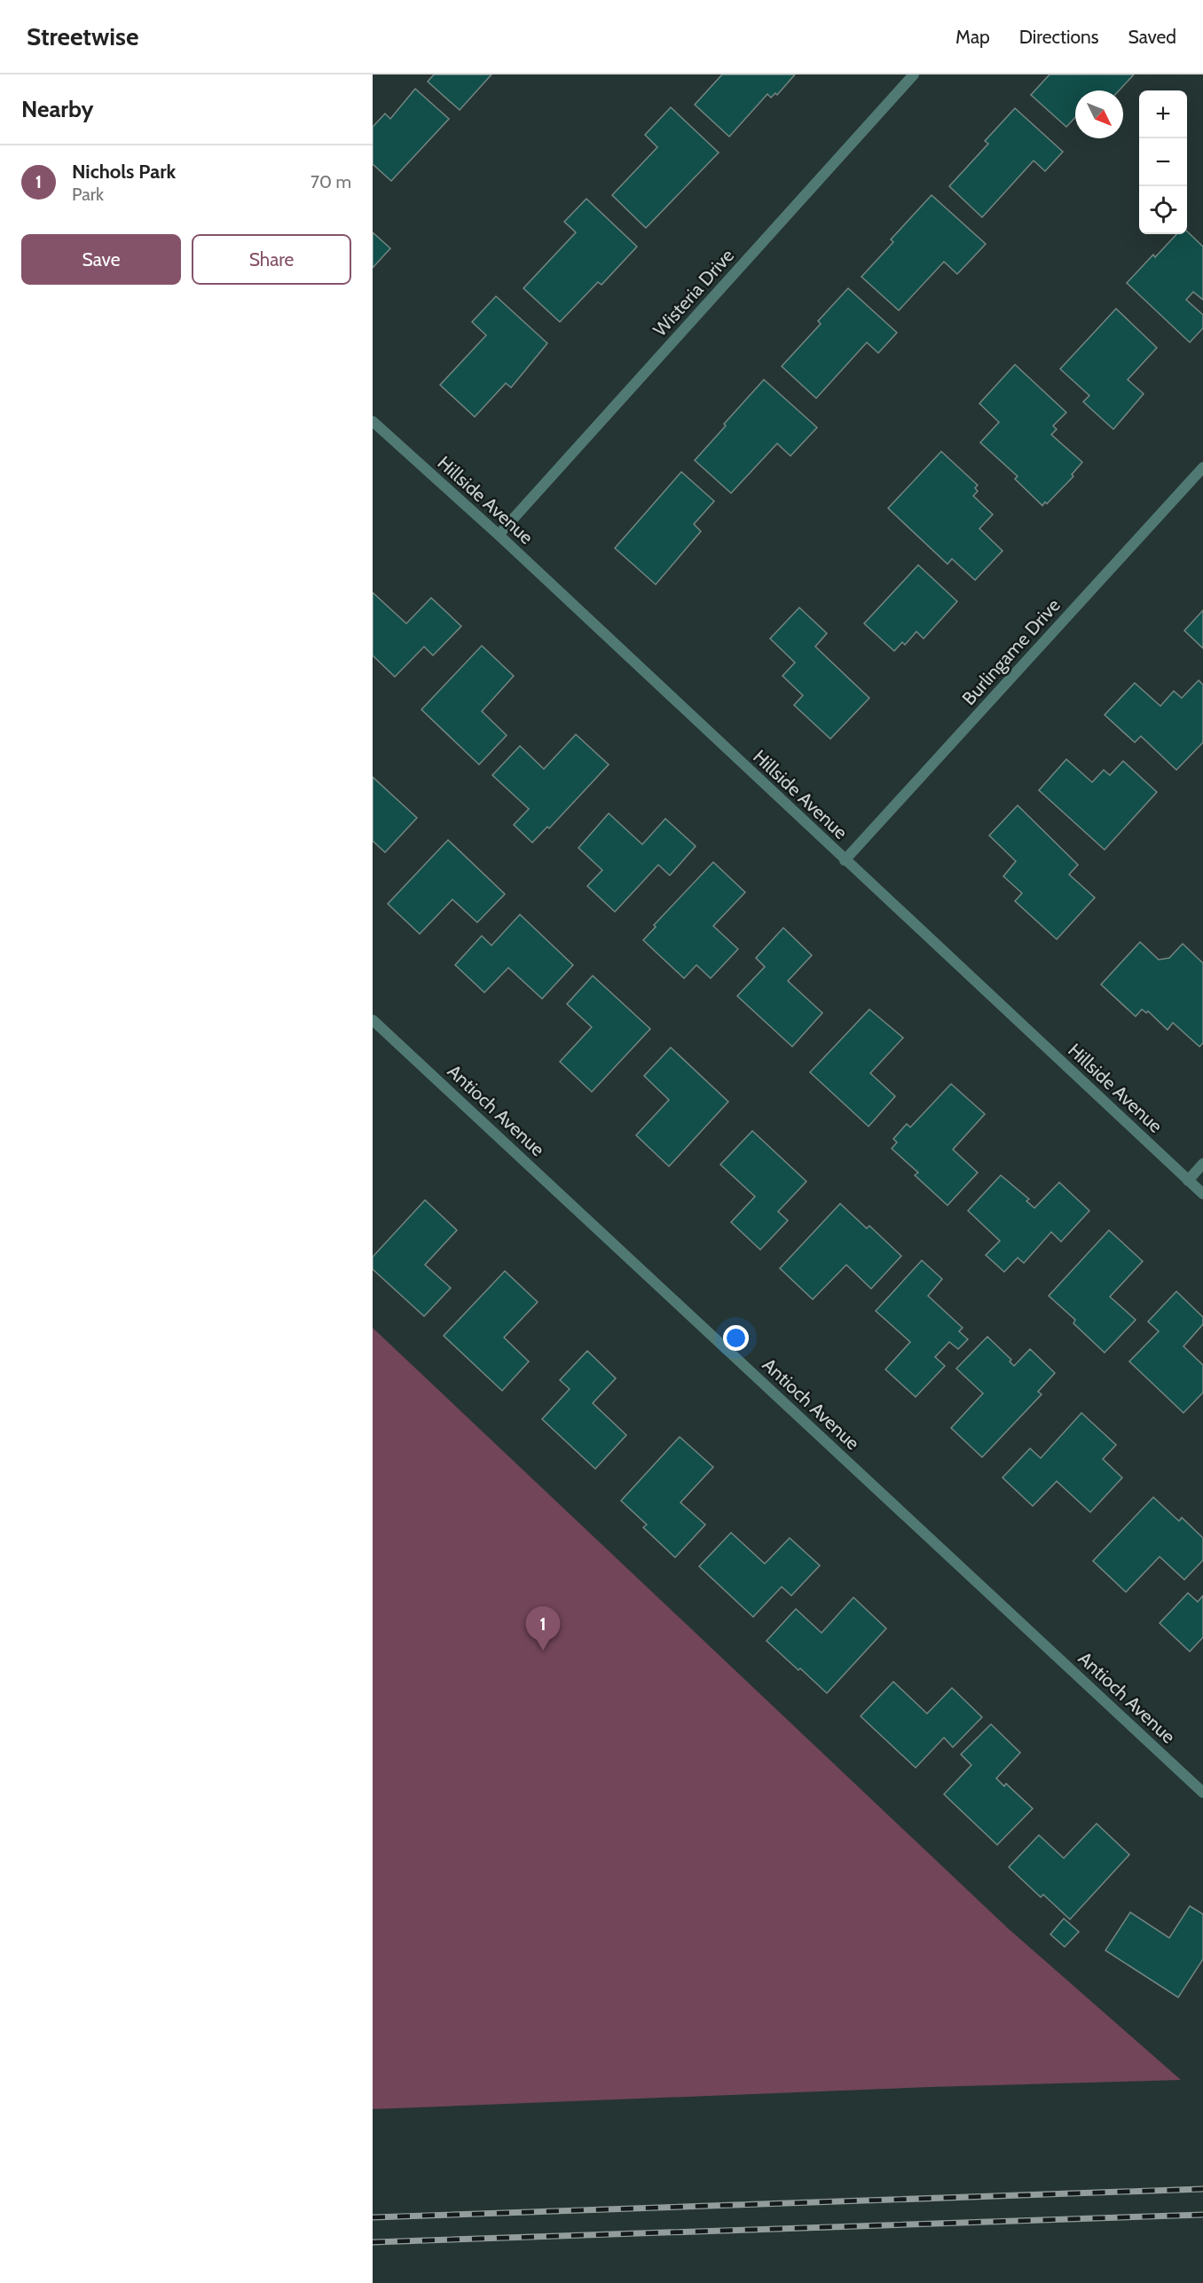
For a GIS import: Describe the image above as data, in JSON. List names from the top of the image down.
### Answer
{
  "streets": {
    "street": [
      "Wisteria Drive",
      "Hillside Avenue",
      "Burlingame Drive",
      "Antioch Avenue"
    ]
  },
  "crossings": [
    ["Wisteria Drive", "Hillside Avenue"],
    ["Hillside Avenue", "Burlingame Drive"]
  ],
  "north": "bottom right",
  "page": {
    "header": "Streetwise",
    "nav": ["Map", "Directions", "Saved"],
    "heading": "Nearby",
    "map_buttons": ["+", "−"],
    "list": [
      {
        "mark": "1",
        "name": "Nichols Park",
        "note": "Park",
        "value": "70 m"
      }
    ],
    "buttons": ["Save", "Share"],
    "pins": "1"
  }
}
